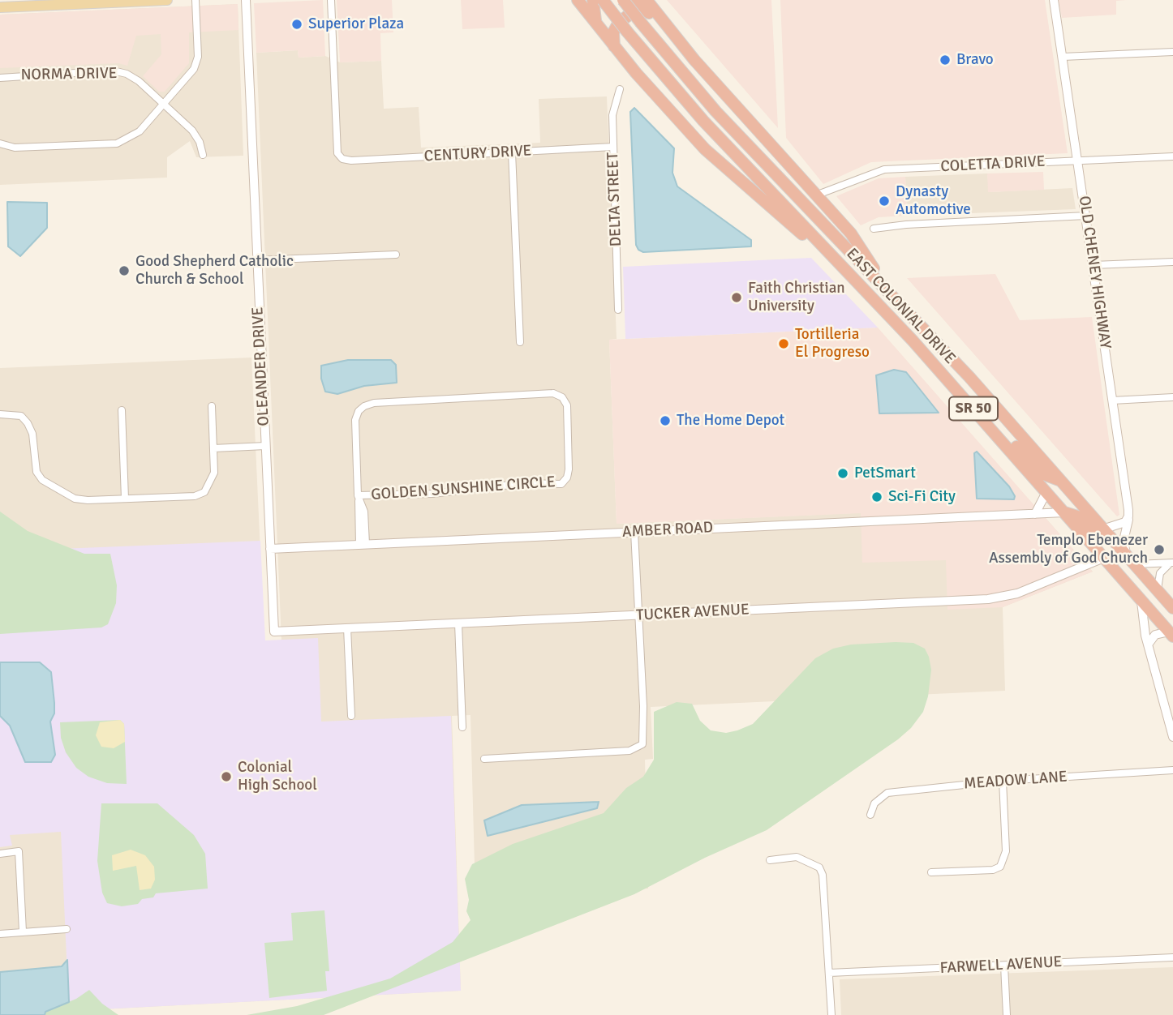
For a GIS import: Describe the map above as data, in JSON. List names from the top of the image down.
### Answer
{
  "streets": {
    "highway": ["EAST COLONIAL DRIVE", "SR 50"],
    "street": [
      "NORMA DRIVE",
      "CENTURY DRIVE",
      "COLETTA DRIVE",
      "DELTA STREET",
      "OLD CHENEY HIGHWAY",
      "OLEANDER DRIVE",
      "GOLDEN SUNSHINE CIRCLE",
      "AMBER ROAD",
      "TUCKER AVENUE",
      "MEADOW LANE",
      "FARWELL AVENUE"
    ]
  },
  "crossings": [
    ["CENTURY DRIVE", "DELTA STREET"],
    ["COLETTA DRIVE", "OLD CHENEY HIGHWAY"],
    ["OLD CHENEY HIGHWAY", "EAST COLONIAL DRIVE"],
    ["EAST COLONIAL DRIVE", "AMBER ROAD"],
    ["EAST COLONIAL DRIVE", "TUCKER AVENUE"],
    ["OLEANDER DRIVE", "AMBER ROAD"],
    ["OLEANDER DRIVE", "TUCKER AVENUE"],
    ["GOLDEN SUNSHINE CIRCLE", "AMBER ROAD"]
  ],
  "places": [
    "Superior Plaza",
    "Bravo",
    "Dynasty Automotive",
    "Good Shepherd Catholic Church & School",
    "Faith Christian University",
    "Tortilleria El Progreso",
    "The Home Depot",
    "PetSmart",
    "Sci-Fi City",
    "Templo Ebenezer Assembly of God Church",
    "Colonial High School"
  ]
}
